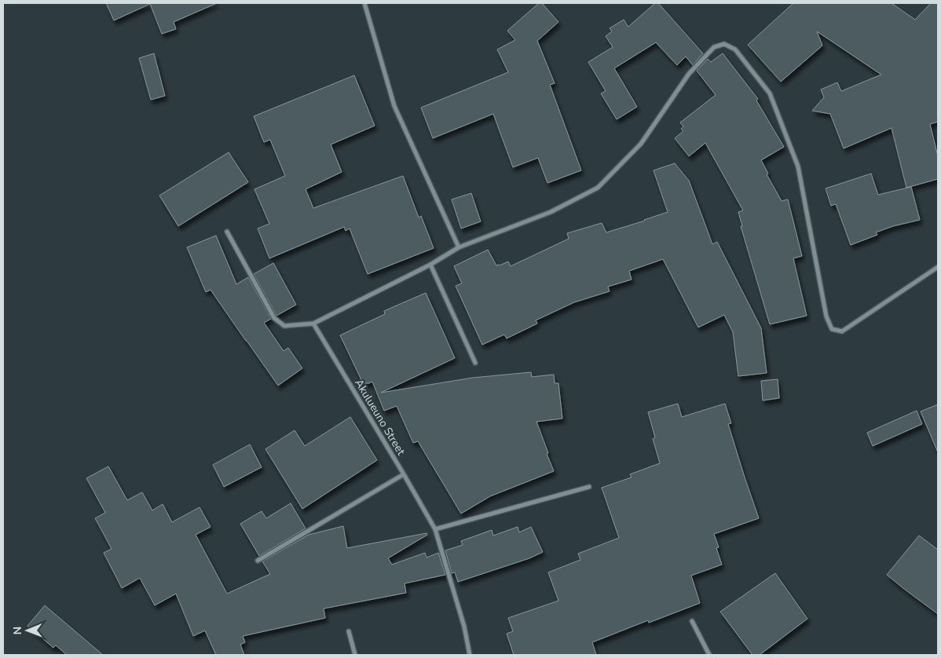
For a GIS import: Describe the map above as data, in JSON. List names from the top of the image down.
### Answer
{
  "streets": {
    "street": ["Akulueuno Street"]
  },
  "north": "left"
}
